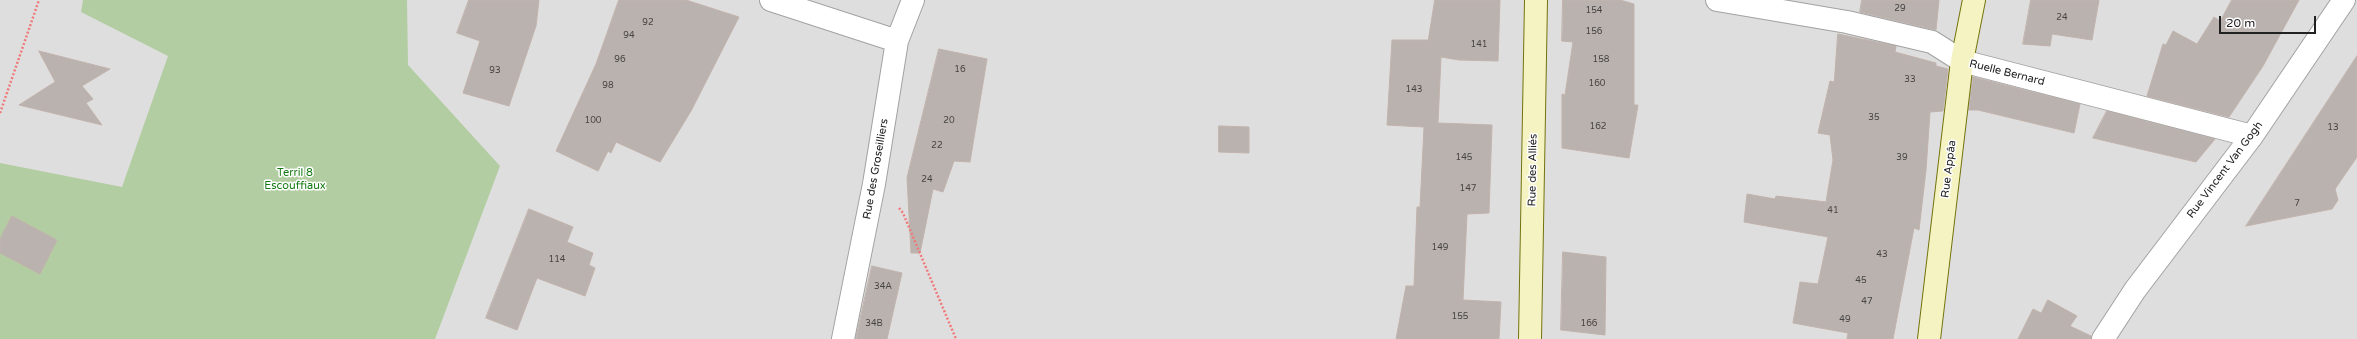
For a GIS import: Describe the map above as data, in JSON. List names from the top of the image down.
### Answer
{
  "streets": {
    "street": [
      "Ruelle Bernard",
      "Rue des Groseilliers",
      "Rue Appâa",
      "Rue des Alliés",
      "Rue Vincent Van Gogh"
    ]
  },
  "crossings": [
    ["Ruelle Bernard", "Rue Appâa"],
    ["Ruelle Bernard", "Rue Vincent Van Gogh"]
  ],
  "parks": ["Terril 8 Escouffiaux"],
  "house_numbers": [
    "29",
    "154",
    "24",
    "92",
    "156",
    "94",
    "141",
    "96",
    "158",
    "16",
    "93",
    "33",
    "160",
    "98",
    "143",
    "35",
    "100",
    "20",
    "162",
    "13",
    "22",
    "145",
    "39",
    "24",
    "147",
    "7",
    "41",
    "149",
    "43",
    "114",
    "45",
    "34A",
    "47",
    "155",
    "49",
    "34B",
    "166"
  ],
  "scale_bar": "20 m"
}
